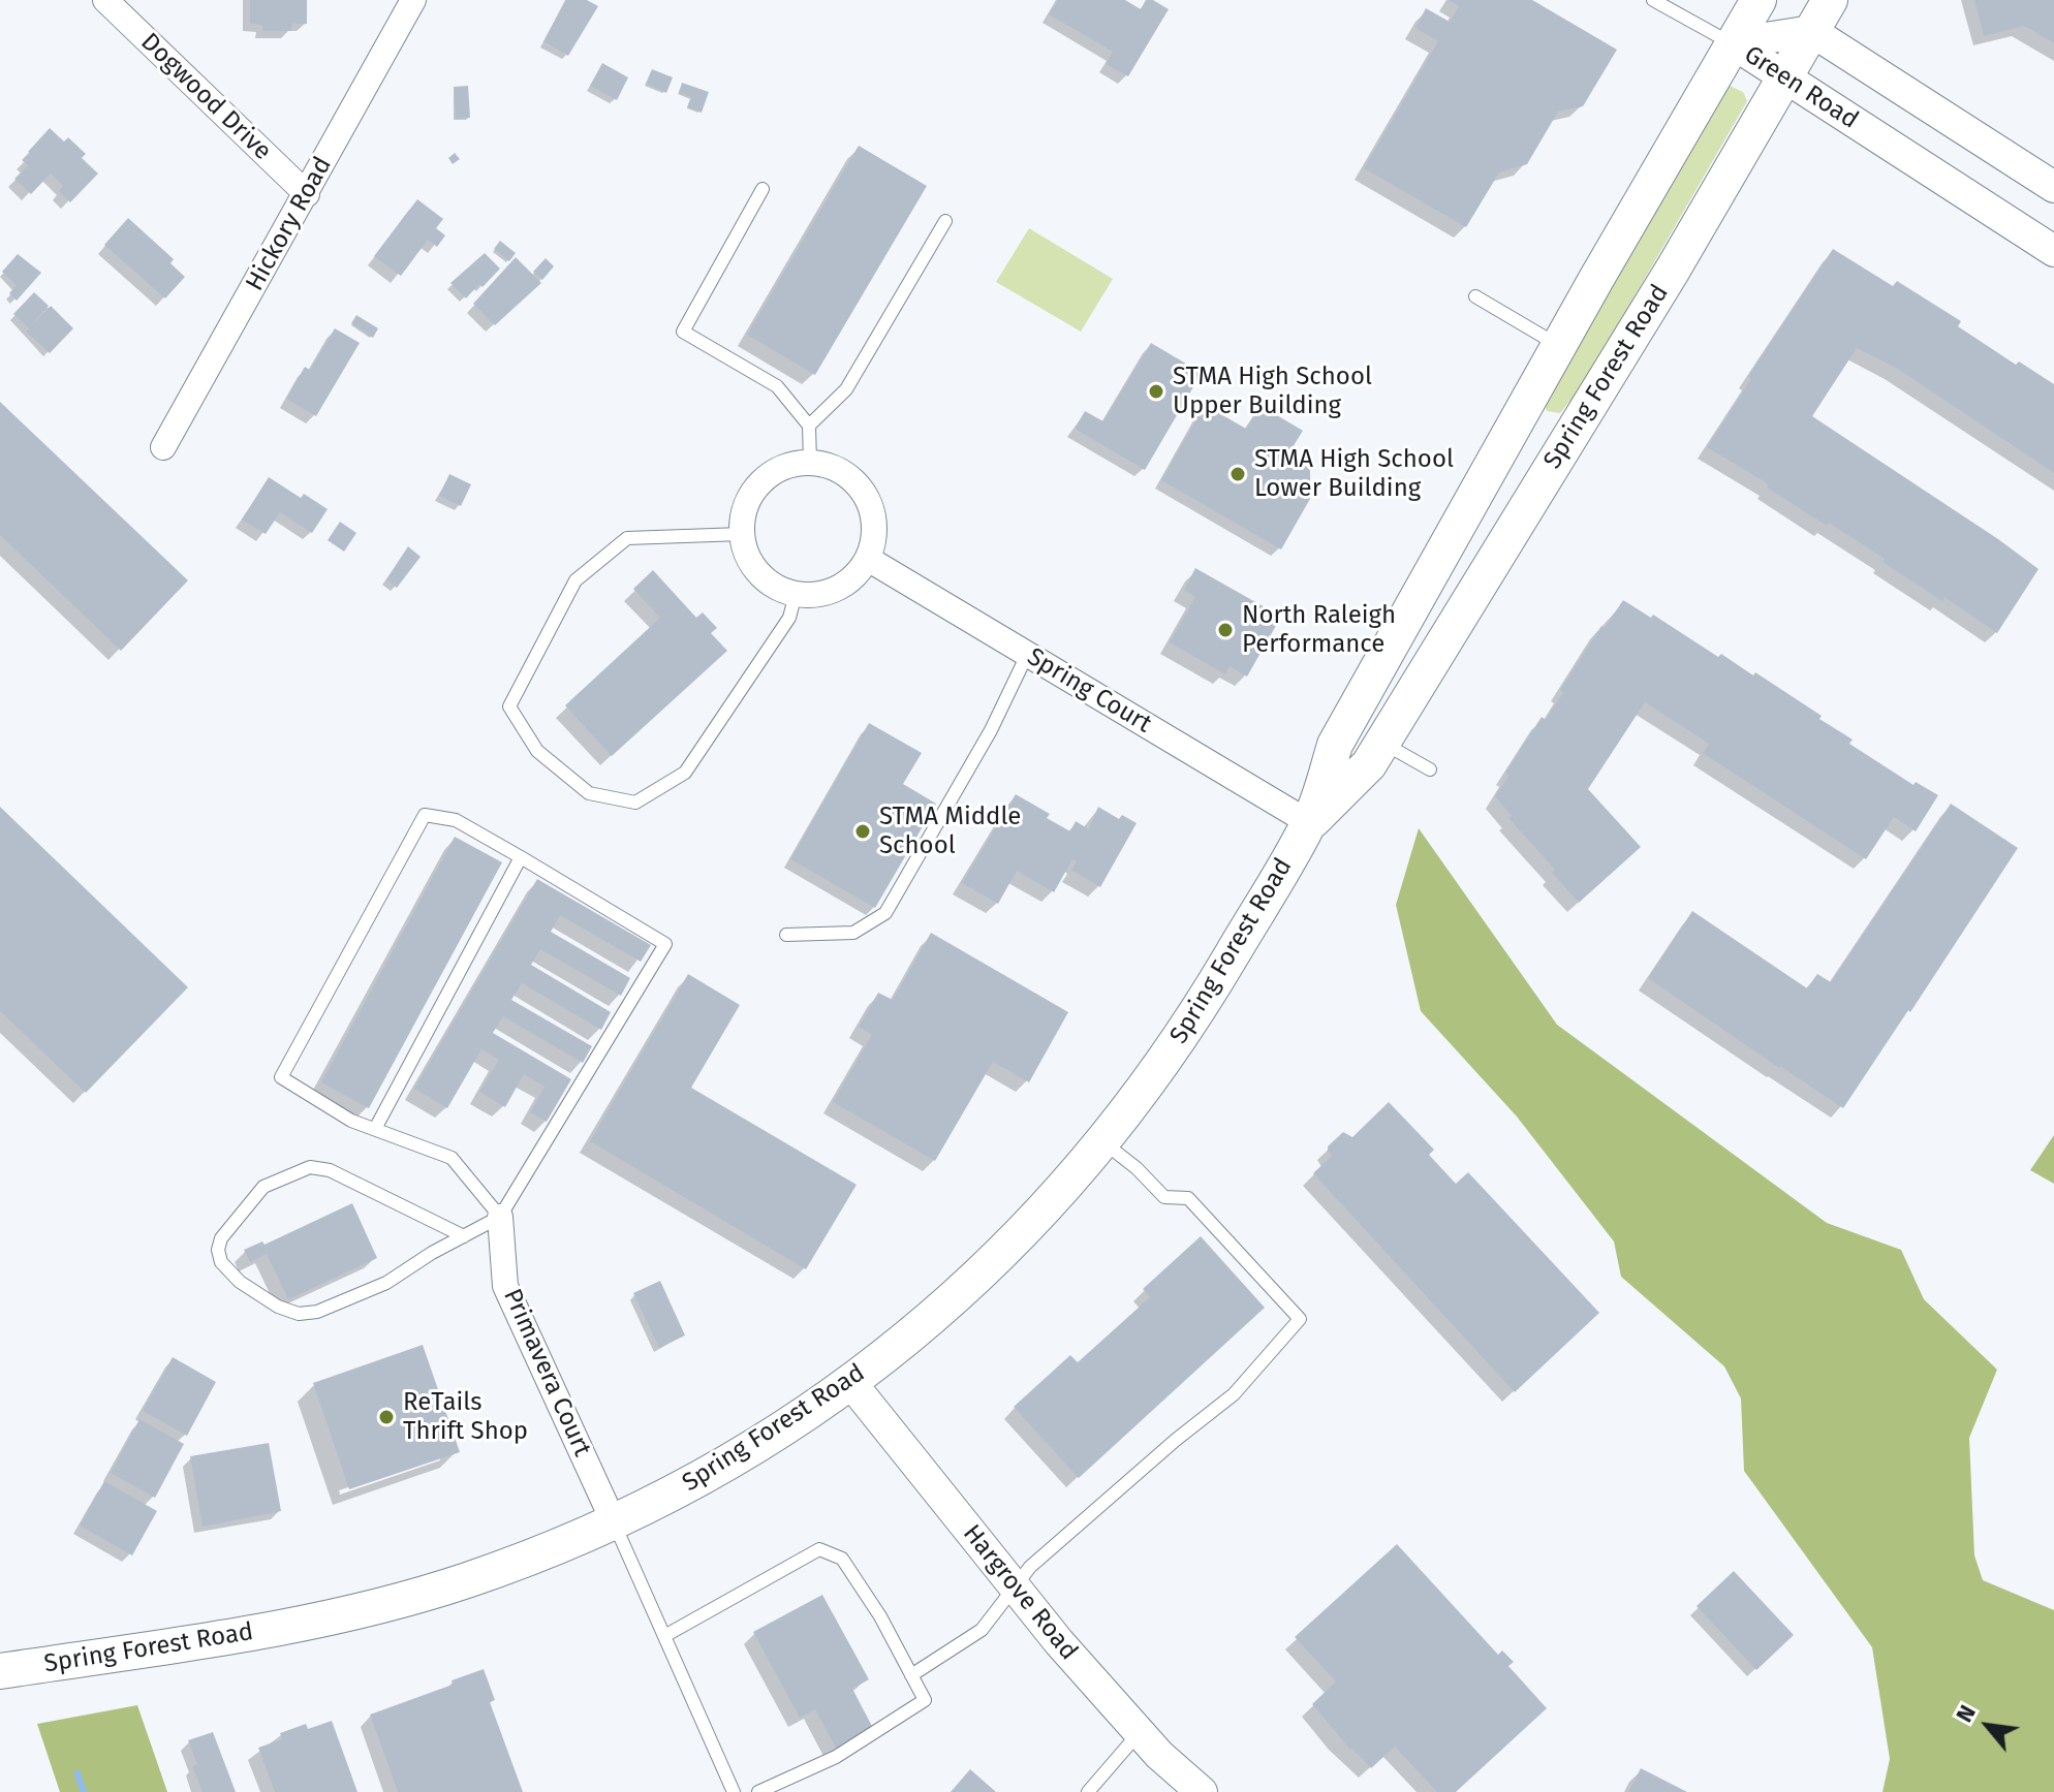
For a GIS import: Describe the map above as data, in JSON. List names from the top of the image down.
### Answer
{
  "streets": {
    "main road": ["Spring Forest Road"],
    "street": [
      "Green Road",
      "Dogwood Drive",
      "Hickory Road",
      "Spring Court",
      "Primavera Court",
      "Hargrove Road"
    ]
  },
  "crossings": [
    ["Green Road", "Spring Forest Road"],
    ["Dogwood Drive", "Hickory Road"],
    ["Spring Forest Road", "Spring Court"],
    ["Spring Forest Road", "Primavera Court"],
    ["Spring Forest Road", "Hargrove Road"]
  ],
  "places": [
    "STMA High School Upper Building",
    "STMA High School Lower Building",
    "North Raleigh Performance",
    "STMA Middle School",
    "ReTails Thrift Shop"
  ],
  "north": "top left"
}
